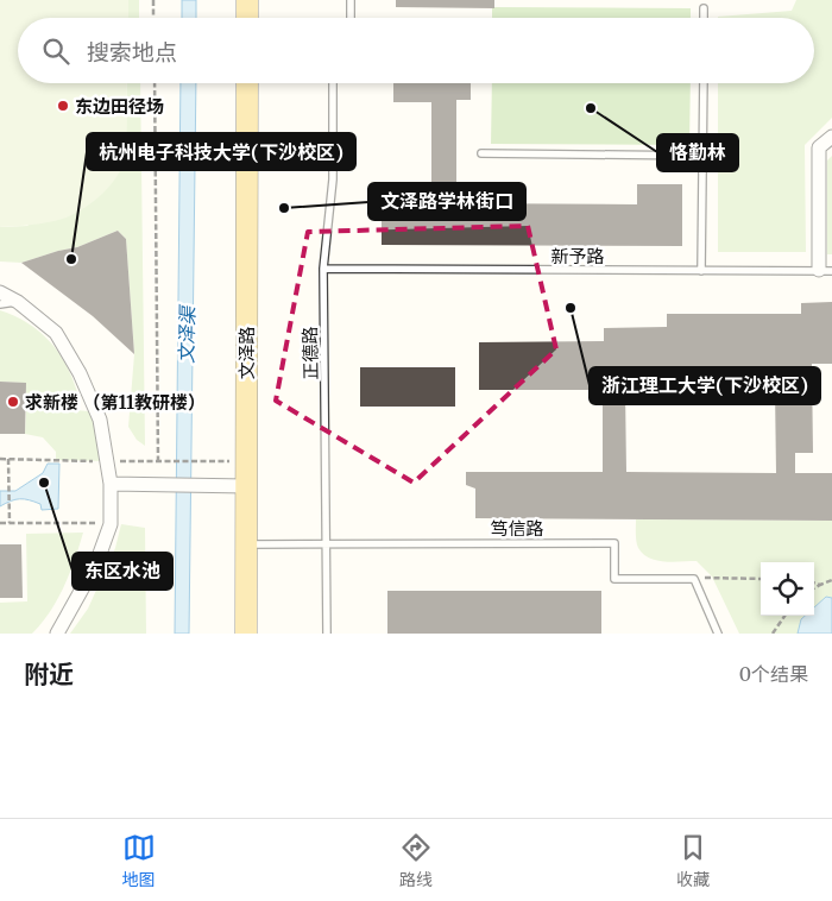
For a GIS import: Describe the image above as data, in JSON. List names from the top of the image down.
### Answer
{
  "streets": {
    "main road": ["文泽路"],
    "lane": ["新予路", "正德路", "笃信路"]
  },
  "crossings": [
    ["新予路", "正德路"],
    ["文泽路", "笃信路"],
    ["正德路", "笃信路"]
  ],
  "water": ["文泽渠"],
  "places": [
    "东边田径场",
    "恪勤林",
    "文泽路学林街口",
    "杭州电子科技大学(下沙校区)",
    "浙江理工大学(下沙校区)",
    "求新楼 （第11教研楼）",
    "东区水池"
  ],
  "page": {
    "search": "搜索地点",
    "heading": ["附近", "0个结果"],
    "nav": ["地图", "路线", "收藏"]
  }
}
